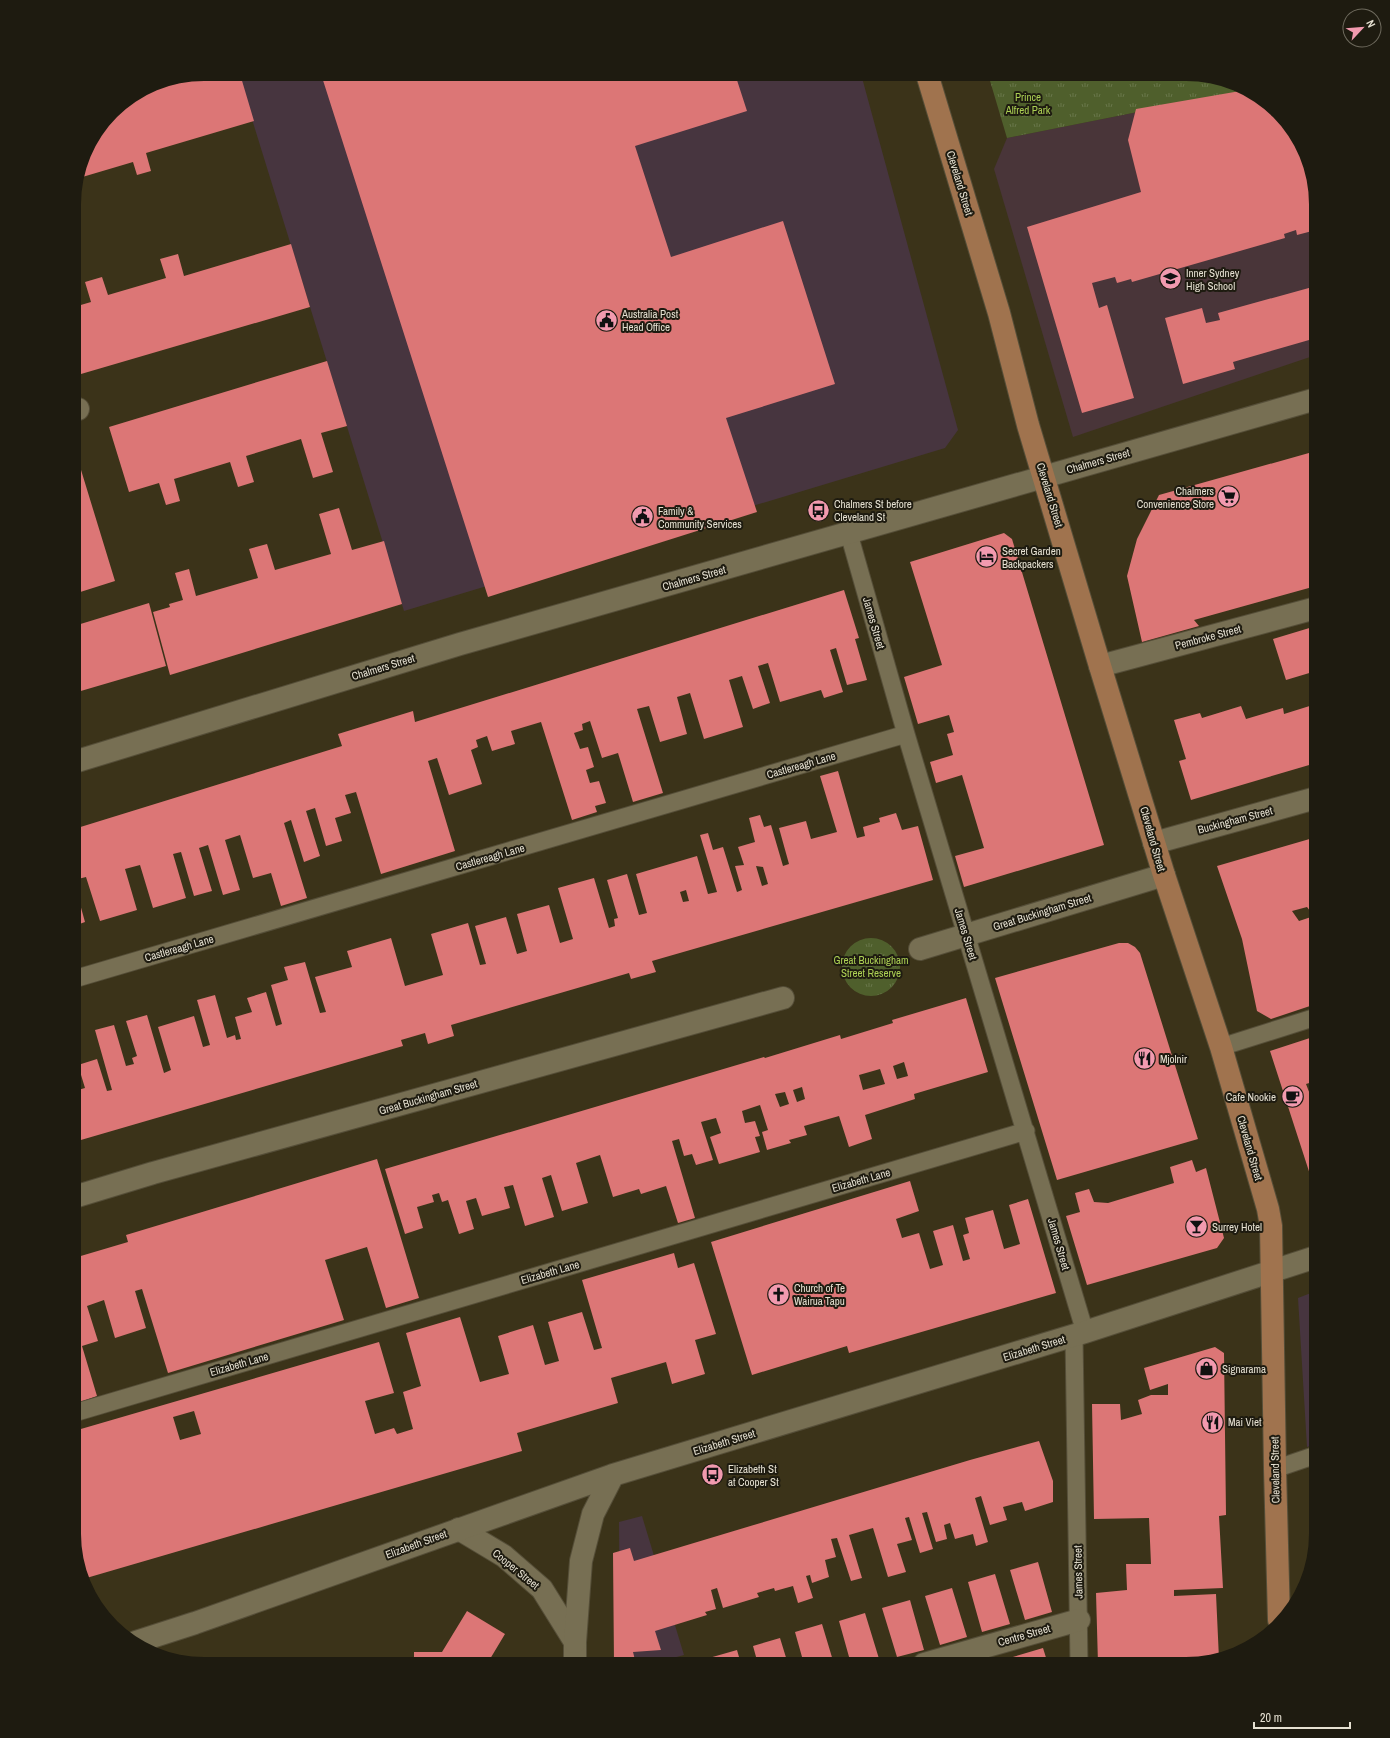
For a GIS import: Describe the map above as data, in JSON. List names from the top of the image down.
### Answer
{
  "streets": {
    "main road": [
      "Cleveland Street",
      "Chalmers Street",
      "Pembroke Street",
      "Buckingham Street",
      "Great Buckingham Street",
      "Elizabeth Street",
      "Cooper Street",
      "Centre Street"
    ],
    "lane": ["James Street", "Castlereagh Lane", "Elizabeth Lane"]
  },
  "crossings": [
    ["Cleveland Street", "Chalmers Street"],
    ["Cleveland Street", "Pembroke Street"],
    ["Cleveland Street", "Buckingham Street"],
    ["Cleveland Street", "Great Buckingham Street"],
    ["Cleveland Street", "Elizabeth Street"],
    ["Chalmers Street", "James Street"],
    ["James Street", "Castlereagh Lane"],
    ["James Street", "Great Buckingham Street"],
    ["James Street", "Elizabeth Lane"],
    ["James Street", "Elizabeth Street"],
    ["James Street", "Centre Street"],
    ["Elizabeth Street", "Cooper Street"]
  ],
  "parks": ["Prince Alfred Park", "Great Buckingham Street Reserve"],
  "places": {
    "school or university": ["Inner Sydney High School"],
    "public building": ["Australia Post Head Office", "Family & Community Services"],
    "supermarket": ["Chalmers Convenience Store"],
    "bus stop": ["Chalmers St before Cleveland St", "Elizabeth St at Cooper St"],
    "hotel": ["Secret Garden Backpackers"],
    "restaurant": ["Mjolnir", "Mai Viet"],
    "cafe": ["Cafe Nookie"],
    "bar": ["Surrey Hotel"],
    "church": ["Church of Te Wairua Tapu"],
    "shop": ["Signarama"]
  },
  "scale_bar": "20 m",
  "north": "top right"
}
